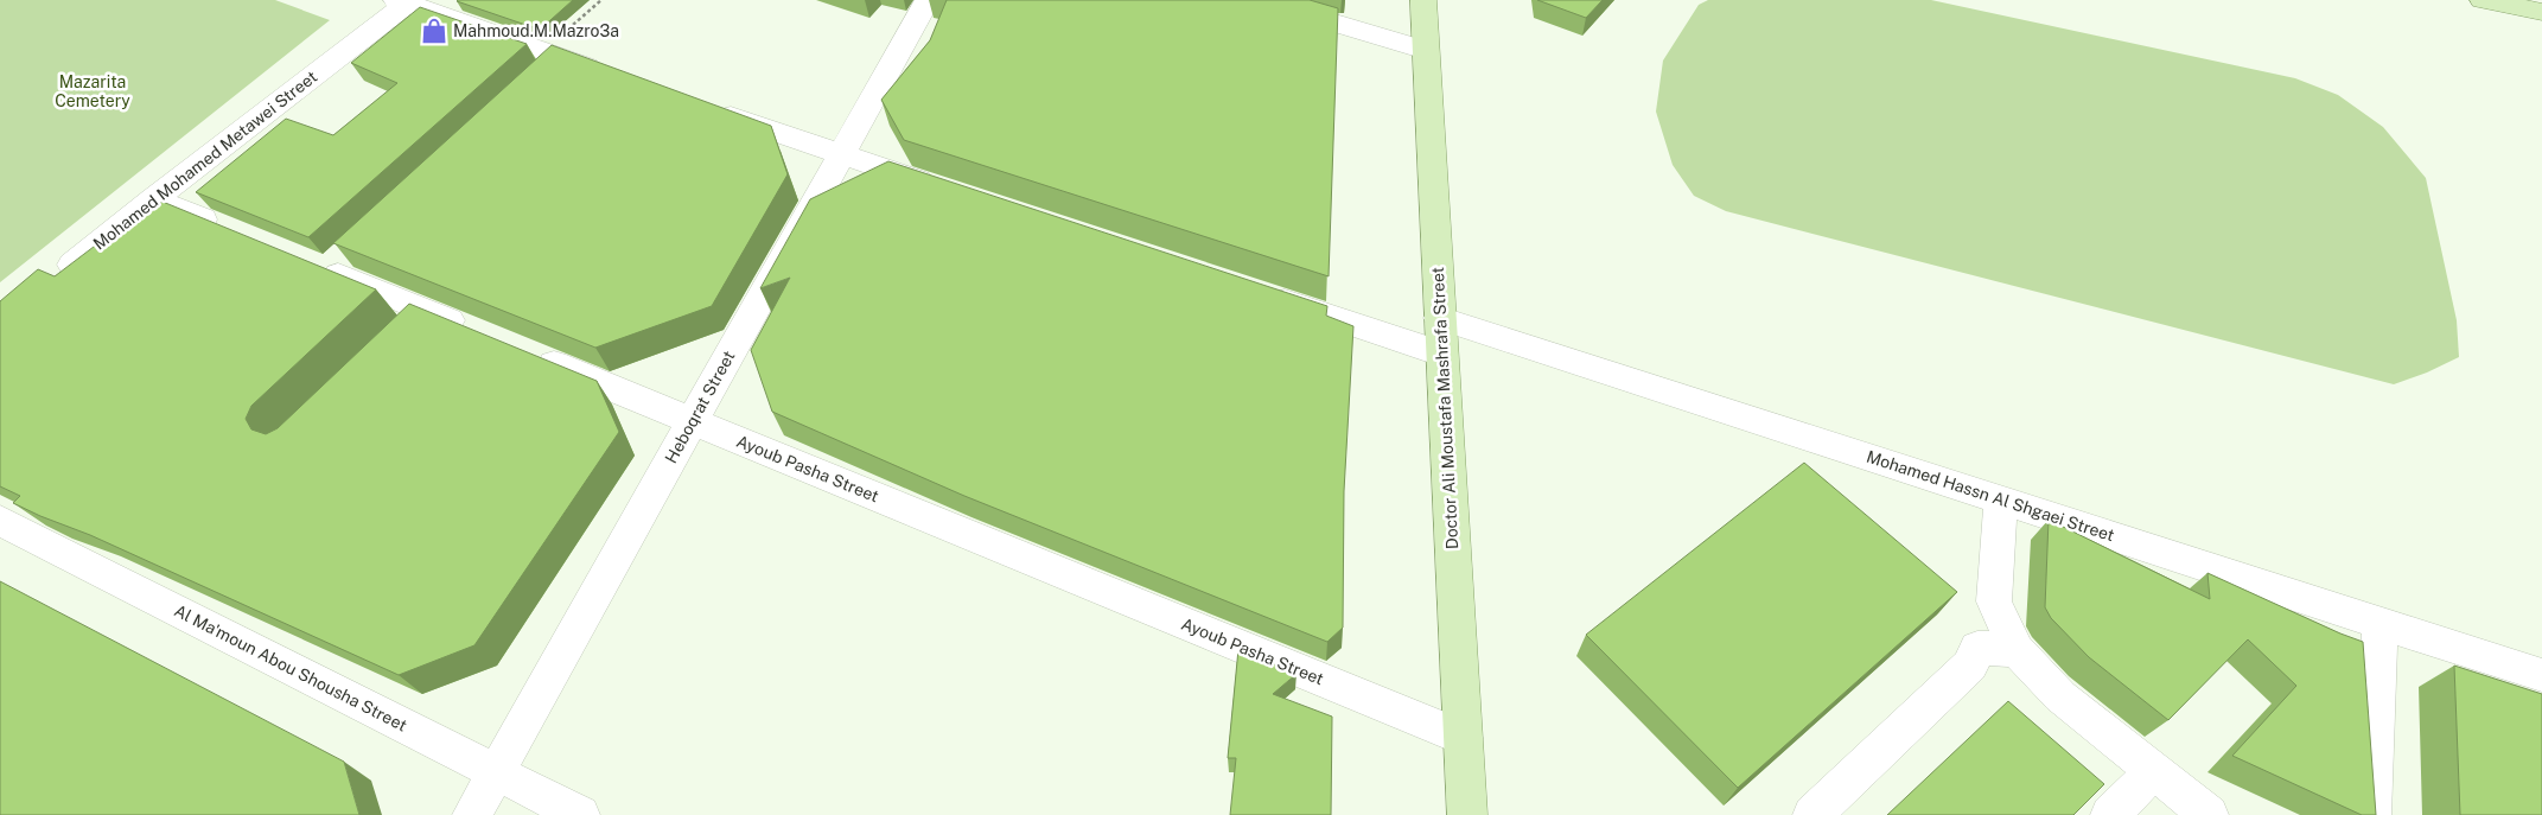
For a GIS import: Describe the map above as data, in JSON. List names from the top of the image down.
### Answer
{
  "streets": {
    "main road": ["Doctor Ali Moustafa Mashrafa Street"],
    "street": [
      "Mohamed Mohamed Metawei Street",
      "Heboqrat Street",
      "Ayoub Pasha Street",
      "Mohamed Hassn Al Shgaei Street",
      "Al Ma'moun Abou Shousha Street"
    ]
  },
  "crossings": [
    ["Heboqrat Street", "Ayoub Pasha Street"],
    ["Heboqrat Street", "Al Ma'moun Abou Shousha Street"],
    ["Doctor Ali Moustafa Mashrafa Street", "Ayoub Pasha Street"],
    ["Doctor Ali Moustafa Mashrafa Street", "Mohamed Hassn Al Shgaei Street"]
  ],
  "parks": ["Mazarita Cemetery"],
  "places": {
    "shop": ["Mahmoud.M.Mazro3a"]
  }
}
